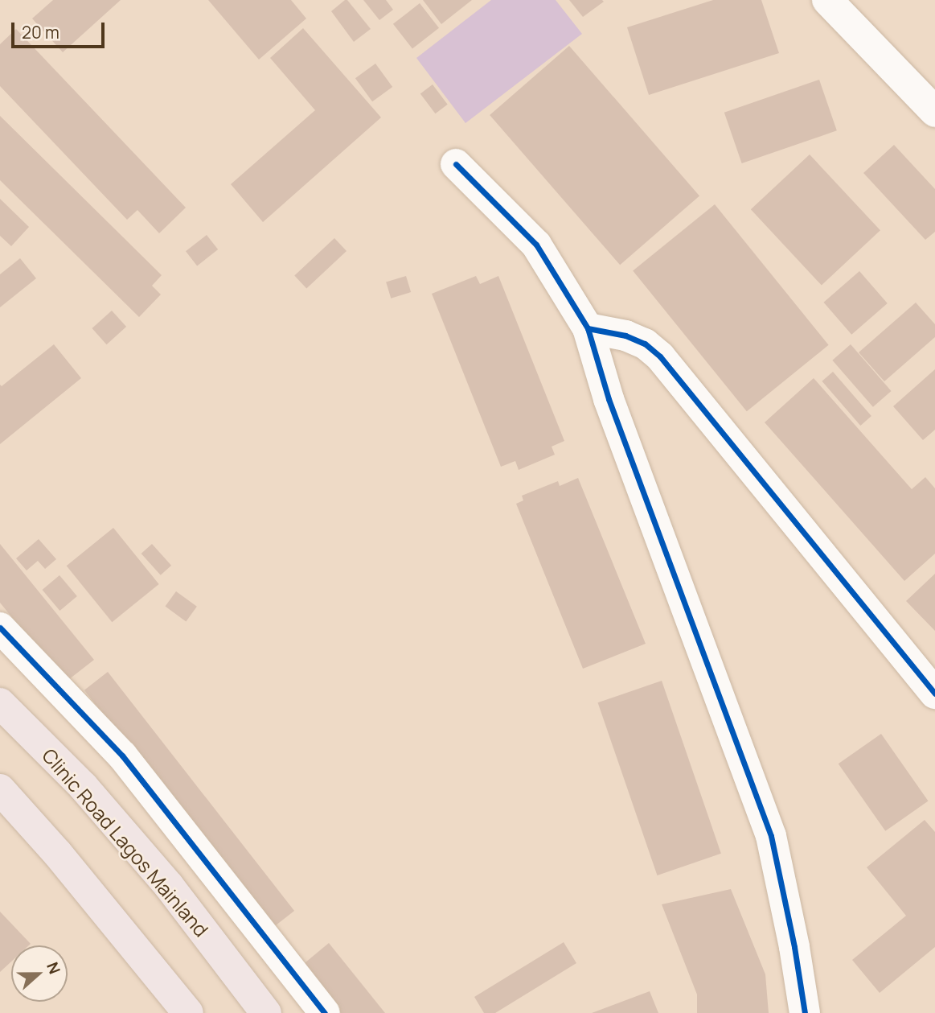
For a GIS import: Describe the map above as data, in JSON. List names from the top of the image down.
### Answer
{
  "streets": {
    "main road": ["Clinic Road Lagos Mainland"]
  },
  "scale_bar": "20 m",
  "north": "right"
}
